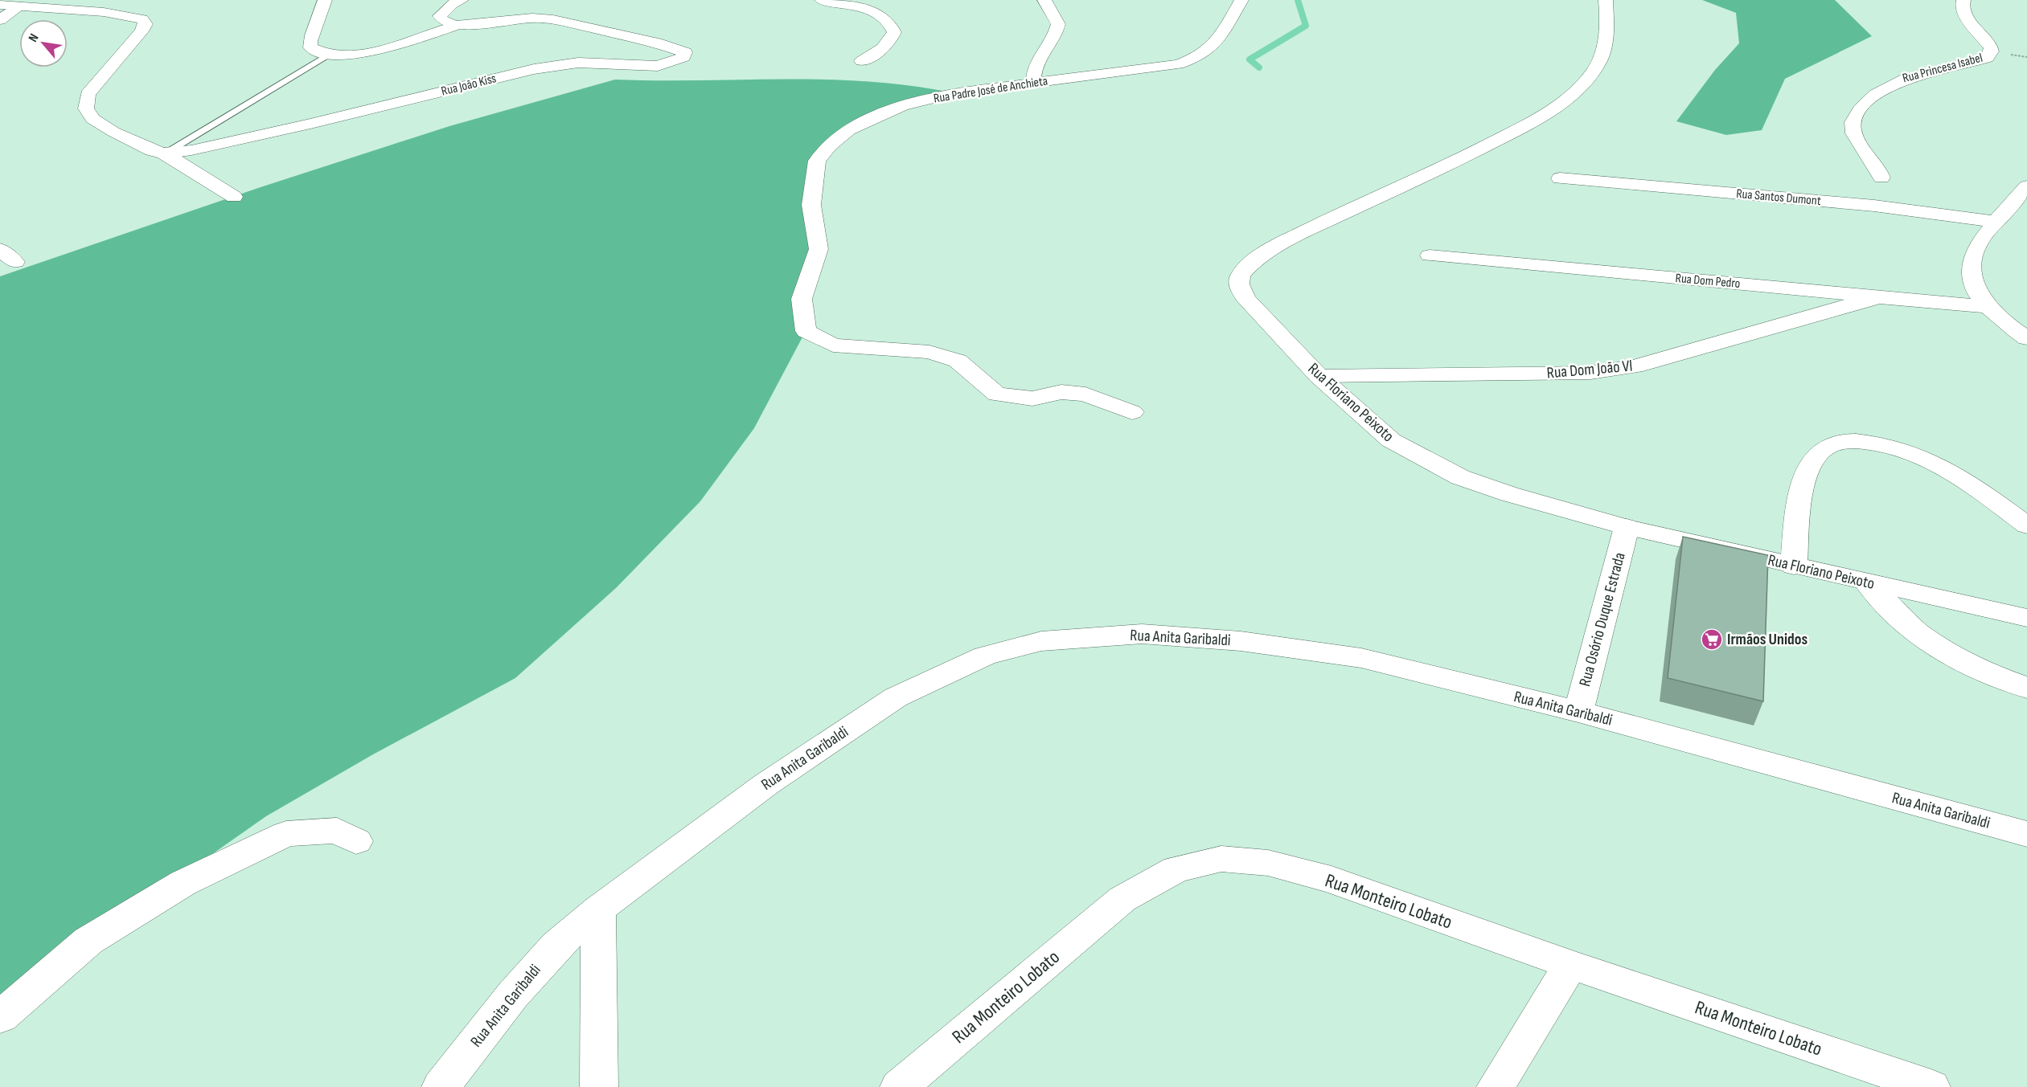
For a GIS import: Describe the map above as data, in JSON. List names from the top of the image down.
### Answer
{
  "streets": {
    "street": [
      "Rua Princesa Isabel",
      "Rua João Kiss",
      "Rua Padre José de Anchieta",
      "Rua Santos Dumont",
      "Rua Dom Pedro",
      "Rua Dom João Vl",
      "Rua Floriano Peixoto",
      "Rua Osório Duque Estrada",
      "Rua Anita Garibaldi",
      "Rua Monteiro Lobato"
    ]
  },
  "crossings": [
    ["Rua Dom Pedro", "Rua Dom João Vl"],
    ["Rua Dom João Vl", "Rua Floriano Peixoto"],
    ["Rua Floriano Peixoto", "Rua Osório Duque Estrada"],
    ["Rua Osório Duque Estrada", "Rua Anita Garibaldi"]
  ],
  "places": {
    "supermarket": ["Irmãos Unidos"]
  },
  "north": "top left"
}
